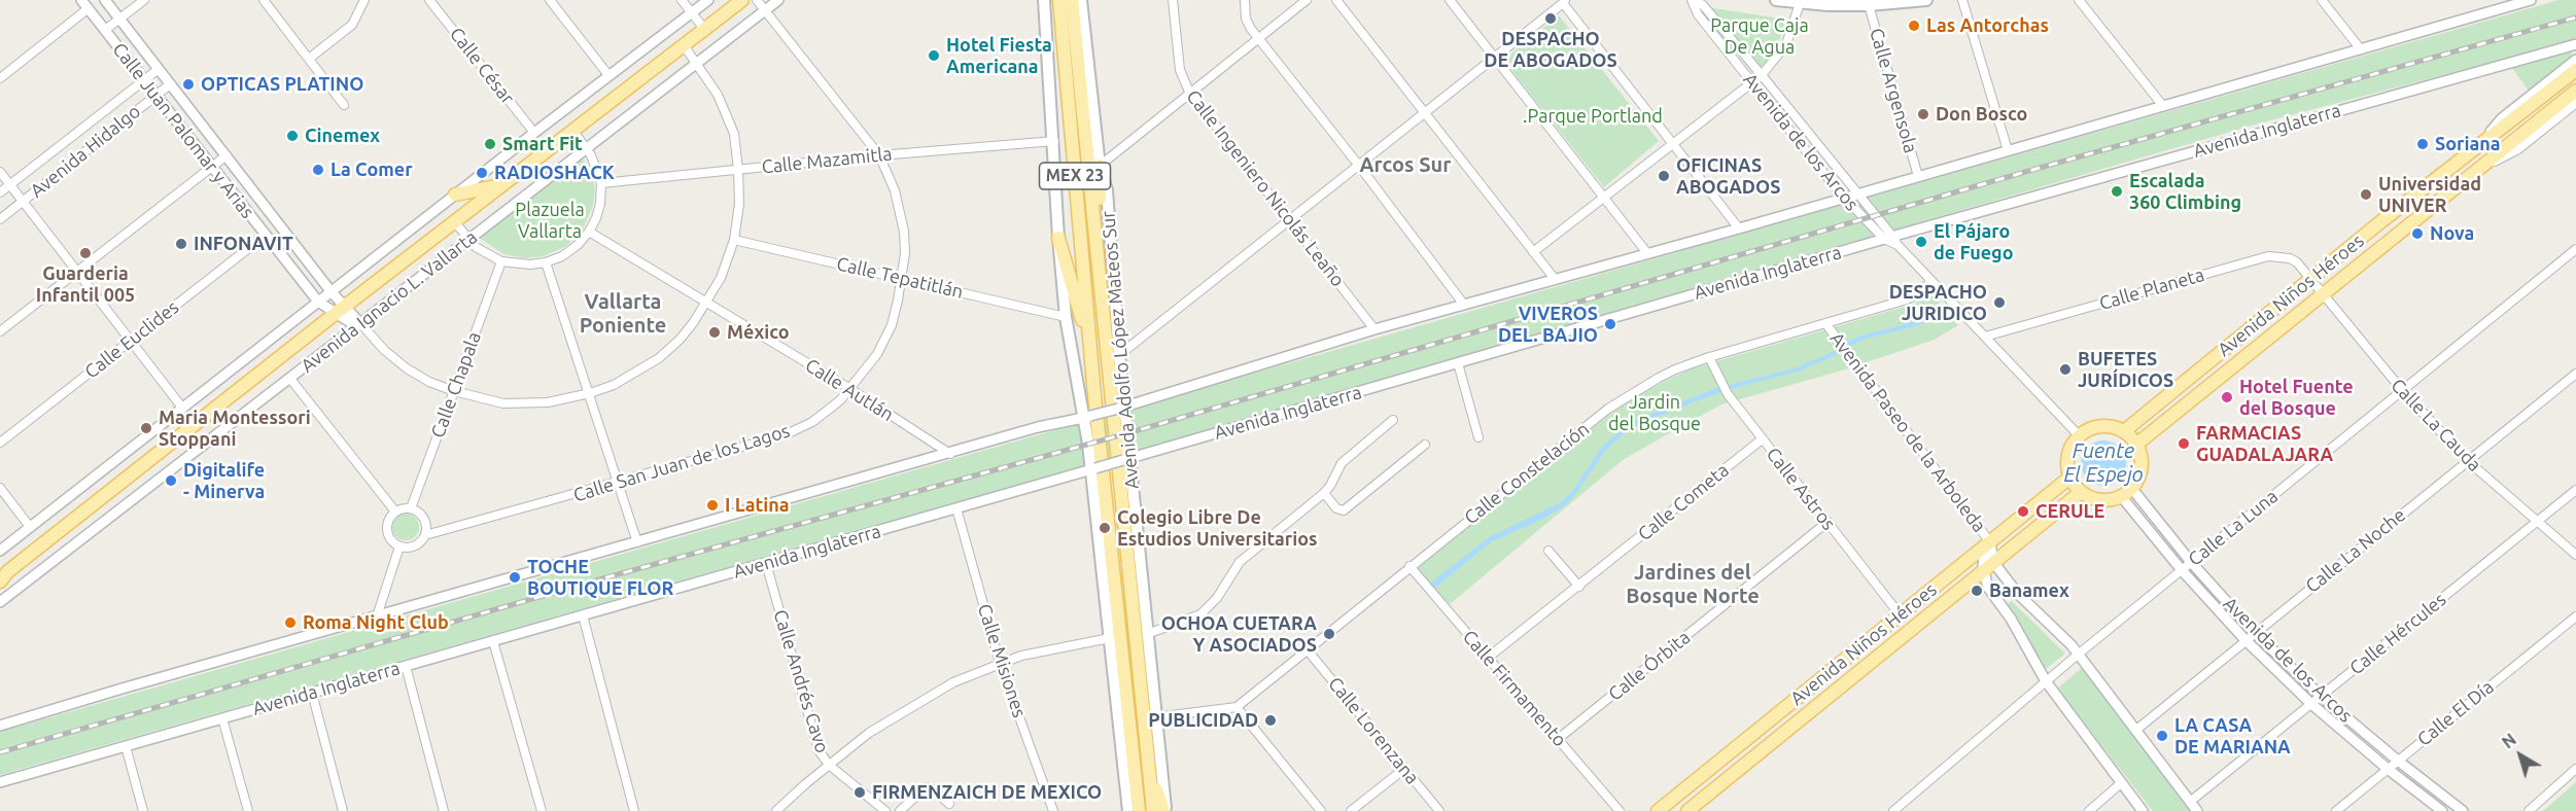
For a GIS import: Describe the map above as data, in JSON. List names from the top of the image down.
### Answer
{
  "streets": {
    "main road": [
      "MEX 23",
      "Avenida Niños Héroes",
      "Avenida Ignacio L. Vallarta",
      "Avenida Adolfo López Mateos Sur"
    ],
    "street": [
      "Calle César",
      "Calle Argensola",
      "Calle Juan Palomar y Arias",
      "Avenida Inglaterra",
      "Avenida de los Arcos",
      "Avenida Hidalgo",
      "Calle Mazamitla",
      "Calle Ingeniero Nicolás Leaño",
      "Calle Tepatitlán",
      "Calle Planeta",
      "Calle Euclides",
      "Calle Chapala",
      "Calle Autlán",
      "Calle La Cauda",
      "Avenida Paseo de la Arboleda",
      "Calle San Juan de los Lagos",
      "Calle Constelación",
      "Calle Astros",
      "Calle Cometa",
      "Calle La Luna",
      "Calle La Noche",
      "Calle Hércules",
      "Calle Misiones",
      "Calle Órbita",
      "Calle Andrés Cavo",
      "Calle Firmamento",
      "Calle El Día",
      "Calle Lorenzana"
    ]
  },
  "crossings": [
    ["Calle Juan Palomar y Arias", "Avenida Hidalgo"],
    ["Calle Juan Palomar y Arias", "Avenida Ignacio L. Vallarta"],
    ["Calle Juan Palomar y Arias", "Calle Euclides"],
    ["Avenida Inglaterra", "Avenida de los Arcos"],
    ["Avenida Inglaterra", "Avenida Adolfo López Mateos Sur"],
    ["Avenida Inglaterra", "Calle Misiones"],
    ["Avenida Inglaterra", "Calle Andrés Cavo"],
    ["Avenida de los Arcos", "Calle Planeta"],
    ["Avenida de los Arcos", "Avenida Niños Héroes"],
    ["Avenida de los Arcos", "Calle Constelación"],
    ["Avenida de los Arcos", "Calle La Luna"],
    ["Avenida de los Arcos", "Calle La Noche"],
    ["Avenida de los Arcos", "Calle Hércules"],
    ["Avenida de los Arcos", "Calle El Día"],
    ["Calle Mazamitla", "Avenida Adolfo López Mateos Sur"],
    ["Calle Mazamitla", "Calle San Juan de los Lagos"],
    ["Calle Tepatitlán", "Avenida Adolfo López Mateos Sur"],
    ["Calle Tepatitlán", "Calle San Juan de los Lagos"],
    ["Calle Planeta", "Avenida Niños Héroes"],
    ["Calle Planeta", "Calle La Cauda"],
    ["Avenida Niños Héroes", "Calle La Cauda"],
    ["Avenida Niños Héroes", "Avenida Paseo de la Arboleda"],
    ["Avenida Niños Héroes", "Calle Astros"],
    ["Avenida Ignacio L. Vallarta", "Calle San Juan de los Lagos"],
    ["Calle Chapala", "Calle San Juan de los Lagos"],
    ["Calle Autlán", "Calle San Juan de los Lagos"],
    ["Calle La Cauda", "Calle La Luna"],
    ["Calle La Cauda", "Calle La Noche"],
    ["Calle La Cauda", "Calle Hércules"],
    ["Avenida Paseo de la Arboleda", "Calle Constelación"],
    ["Avenida Paseo de la Arboleda", "Calle La Luna"],
    ["Avenida Paseo de la Arboleda", "Calle La Noche"],
    ["Avenida Paseo de la Arboleda", "Calle Hércules"],
    ["Calle Constelación", "Calle Astros"],
    ["Calle Constelación", "Calle Firmamento"],
    ["Calle Constelación", "Calle Lorenzana"],
    ["Calle Astros", "Calle Cometa"],
    ["Calle Astros", "Calle Órbita"],
    ["Calle Cometa", "Calle Firmamento"],
    ["Calle Órbita", "Calle Firmamento"]
  ],
  "districts": ["Arcos Sur", "Vallarta Poniente", "Jardines del Bosque Norte"],
  "water": ["Fuente El Espejo"],
  "parks": [
    "Parque Caja De Agua",
    ".Parque Portland",
    "Plazuela Vallarta",
    "Jardin del Bosque"
  ],
  "places": [
    "DESPACHO DE ABOGADOS",
    "Las Antorchas",
    "Hotel Fiesta Americana",
    "OPTICAS PLATINO",
    "Don Bosco",
    "Cinemex",
    "Smart Fit",
    "Soriana",
    "La Comer",
    "RADIOSHACK",
    "OFICINAS ABOGADOS",
    "Escalada 360 Climbing",
    "Universidad UNIVER",
    "Nova",
    "El Pájaro de Fuego",
    "INFONAVIT",
    "Guarderia Infantil 005",
    "DESPACHO JURIDICO",
    "VIVEROS DEL. BAJIO",
    "México",
    "BUFETES JURÍDICOS",
    "Hotel Fuente del Bosque",
    "Maria Montessori Stoppani",
    "FARMACIAS GUADALAJARA",
    "Digitalife - Minerva",
    "I Latina",
    "CERULE",
    "Colegio Libre De Estudios Universitarios",
    "TOCHE BOUTIQUE FLOR",
    "Banamex",
    "Roma Night Club",
    "OCHOA CUETARA Y ASOCIADOS",
    "PUBLICIDAD",
    "LA CASA DE MARIANA",
    "FIRMENZAICH DE MEXICO"
  ],
  "north": "top left"
}
